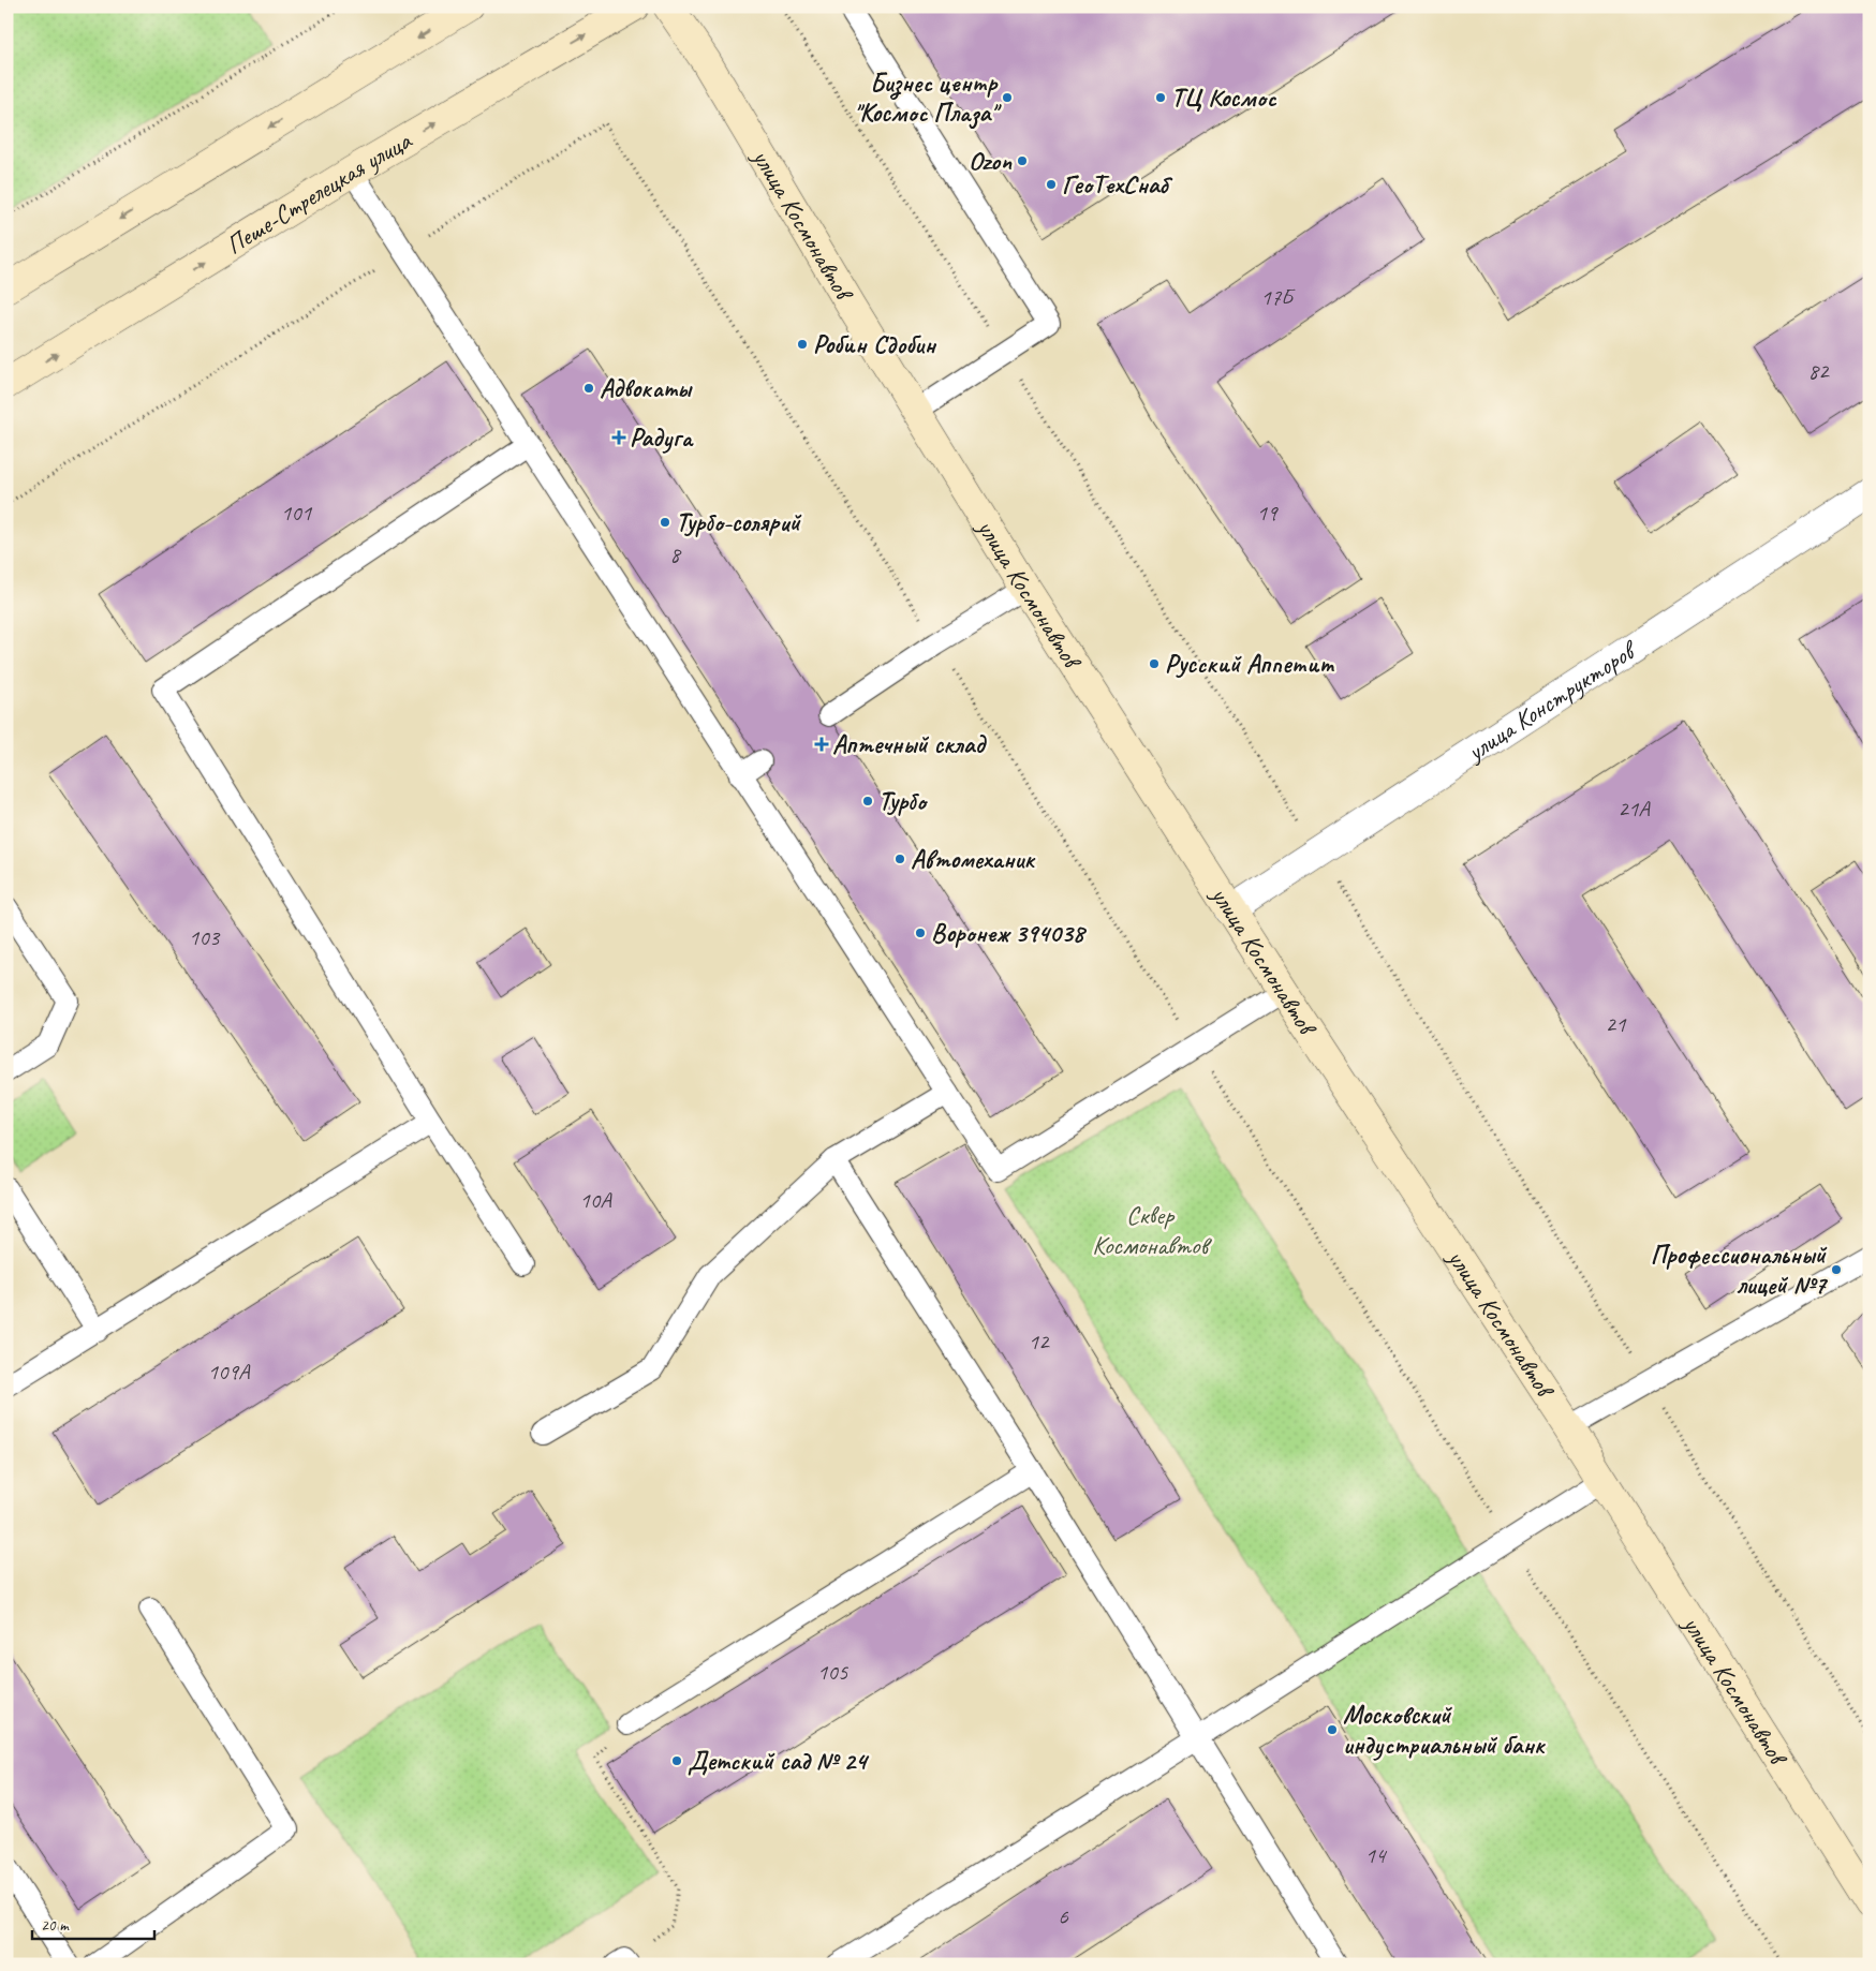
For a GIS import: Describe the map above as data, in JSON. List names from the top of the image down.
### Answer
{
  "streets": {
    "main road": ["Пеше-Стрелецкая улица", "улица Космонавтов"],
    "street": ["улица Конструкторов"]
  },
  "crossings": [
    ["улица Космонавтов", "улица Конструкторов"]
  ],
  "parks": ["Сквер Космонавтов"],
  "places": {
    "other": [
      "Бизнес центр \"Космос Плаза\"",
      "ТЦ Космос",
      "Ozon",
      "ГеоТехСнаб",
      "Робин Сдобин",
      "Адвокаты",
      "Турбо-солярий",
      "Русский Аппетит",
      "Турбо",
      "Автомеханик",
      "Воронеж 394038",
      "Профессиональный лицей №7",
      "Московский индустриальный банк",
      "Детский сад № 24"
    ],
    "health": ["Радуга", "Аптечный склад"]
  },
  "house_numbers": [
    "17Б",
    "82",
    "101",
    "19",
    "8",
    "21А",
    "103",
    "21",
    "10А",
    "12",
    "109А",
    "105",
    "14",
    "6"
  ],
  "scale_bar": "20 m"
}
